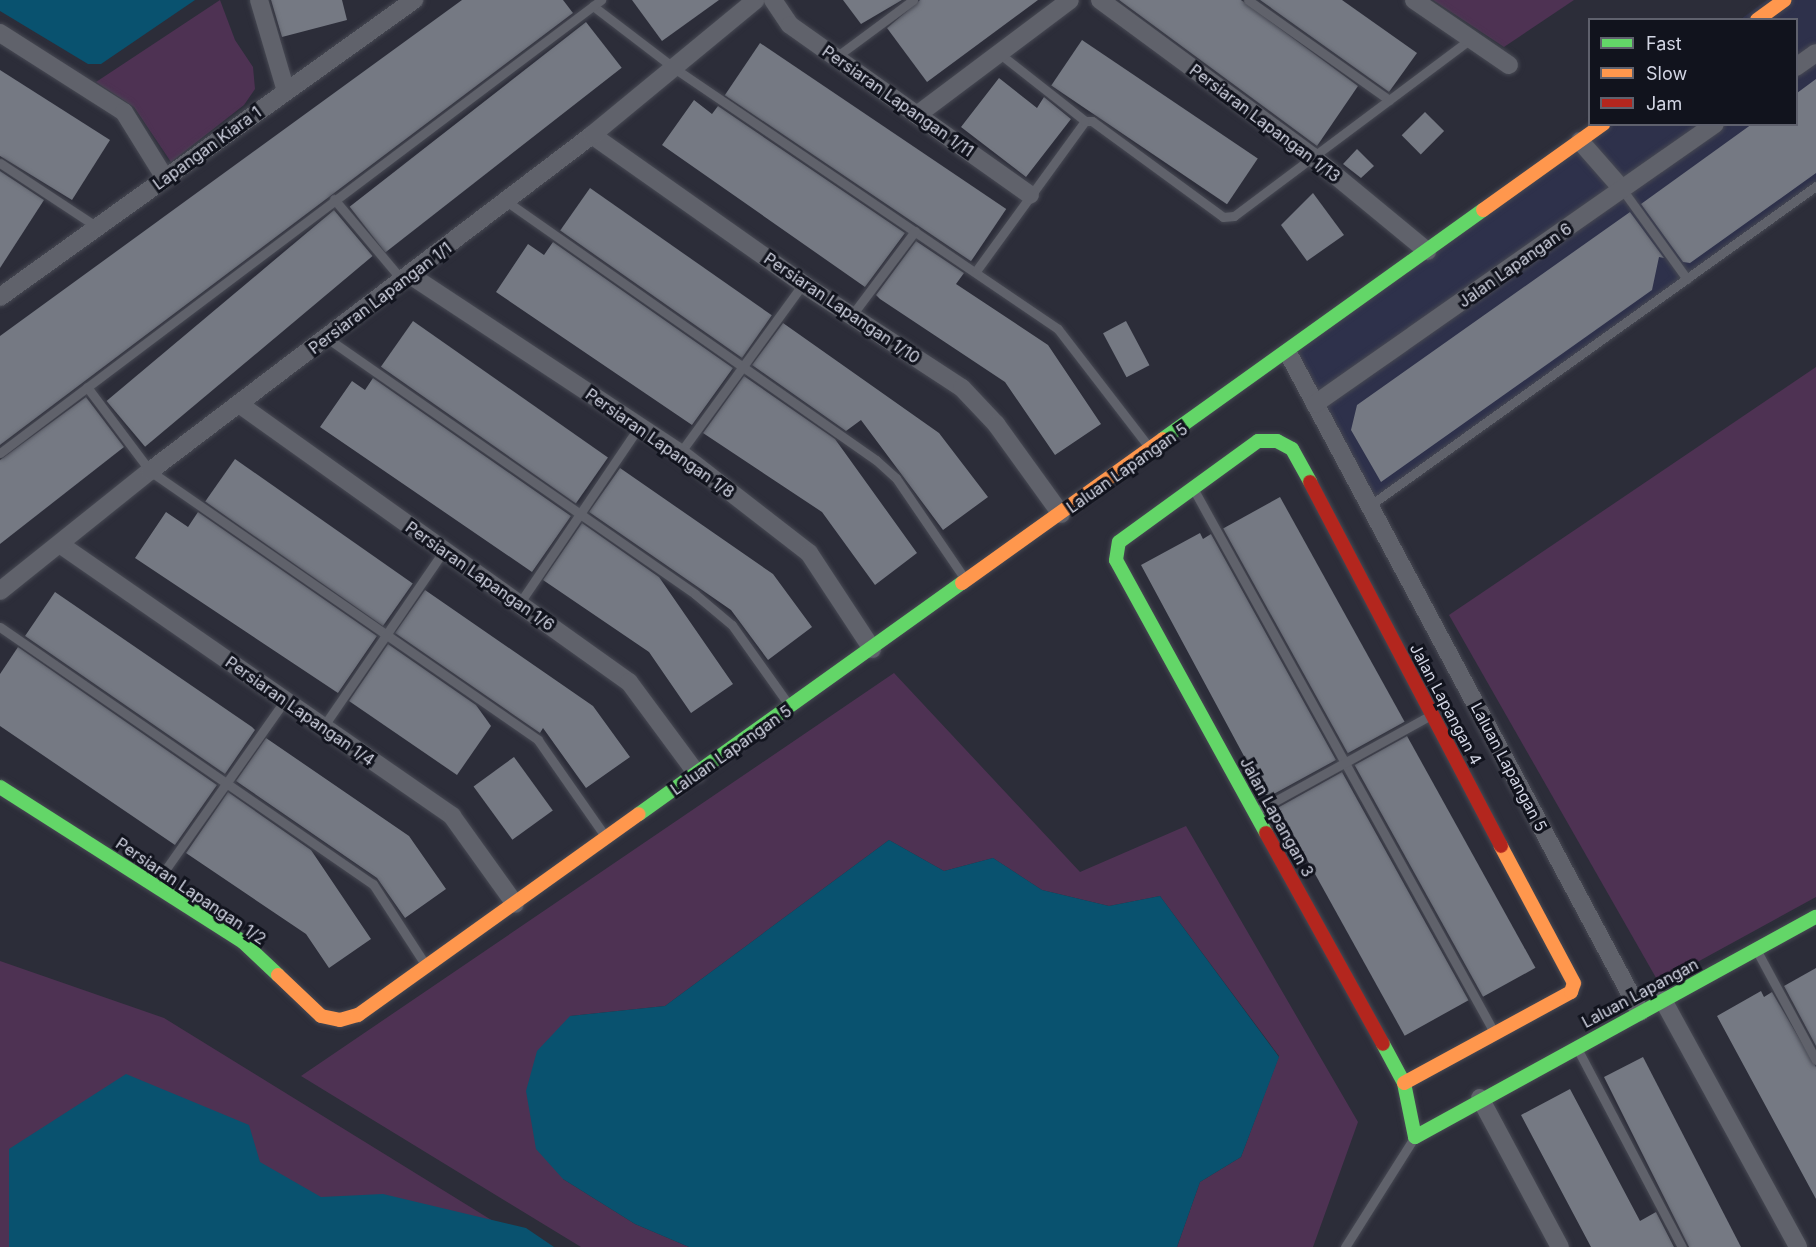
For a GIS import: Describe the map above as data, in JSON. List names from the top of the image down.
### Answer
{
  "streets": {
    "street": [
      "Persiaran Lapangan 1/11",
      "Persiaran Lapangan 1/13",
      "Lapangan Kiara 1",
      "Jalan Lapangan 6",
      "Persiaran Lapangan 1/1",
      "Persiaran Lapangan 1/10",
      "Persiaran Lapangan 1/8",
      "Laluan Lapangan 5",
      "Persiaran Lapangan 1/6",
      "Jalan Lapangan 4",
      "Persiaran Lapangan 1/4",
      "Jalan Lapangan 3",
      "Persiaran Lapangan 1/2",
      "Laluan Lapangan"
    ]
  },
  "crossings": [
    ["Jalan Lapangan 6", "Laluan Lapangan 5"],
    ["Persiaran Lapangan 1/1", "Persiaran Lapangan 1/10"],
    ["Persiaran Lapangan 1/1", "Persiaran Lapangan 1/8"],
    ["Persiaran Lapangan 1/1", "Persiaran Lapangan 1/6"],
    ["Persiaran Lapangan 1/1", "Persiaran Lapangan 1/4"],
    ["Persiaran Lapangan 1/10", "Laluan Lapangan 5"],
    ["Persiaran Lapangan 1/8", "Laluan Lapangan 5"],
    ["Laluan Lapangan 5", "Persiaran Lapangan 1/6"],
    ["Laluan Lapangan 5", "Persiaran Lapangan 1/4"],
    ["Laluan Lapangan 5", "Persiaran Lapangan 1/2"],
    ["Laluan Lapangan 5", "Laluan Lapangan"],
    ["Jalan Lapangan 4", "Jalan Lapangan 3"],
    ["Jalan Lapangan 3", "Laluan Lapangan"]
  ],
  "legend": ["Fast", "Slow", "Jam"]
}
